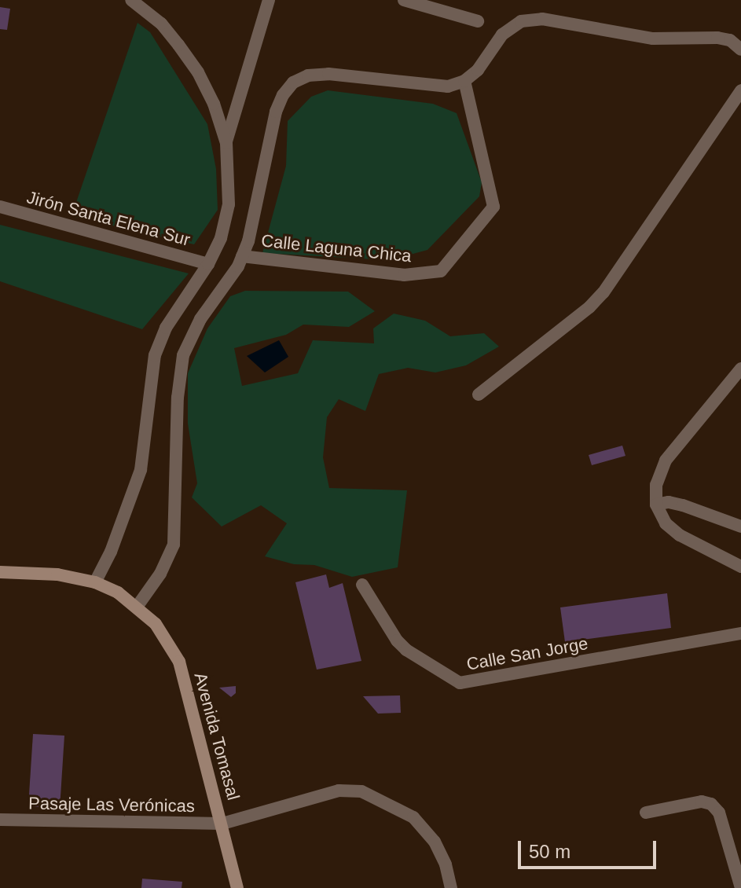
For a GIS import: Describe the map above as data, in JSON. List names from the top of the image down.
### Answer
{
  "streets": {
    "street": [
      "Jirón Santa Elena Sur",
      "Calle Laguna Chica",
      "Calle San Jorge",
      "Avenida Tomasal",
      "Pasaje Las Verónicas"
    ]
  },
  "crossings": [
    ["Calle Laguna Chica", "Avenida Tomasal"],
    ["Avenida Tomasal", "Pasaje Las Verónicas"]
  ],
  "scale_bar": "50 m"
}
